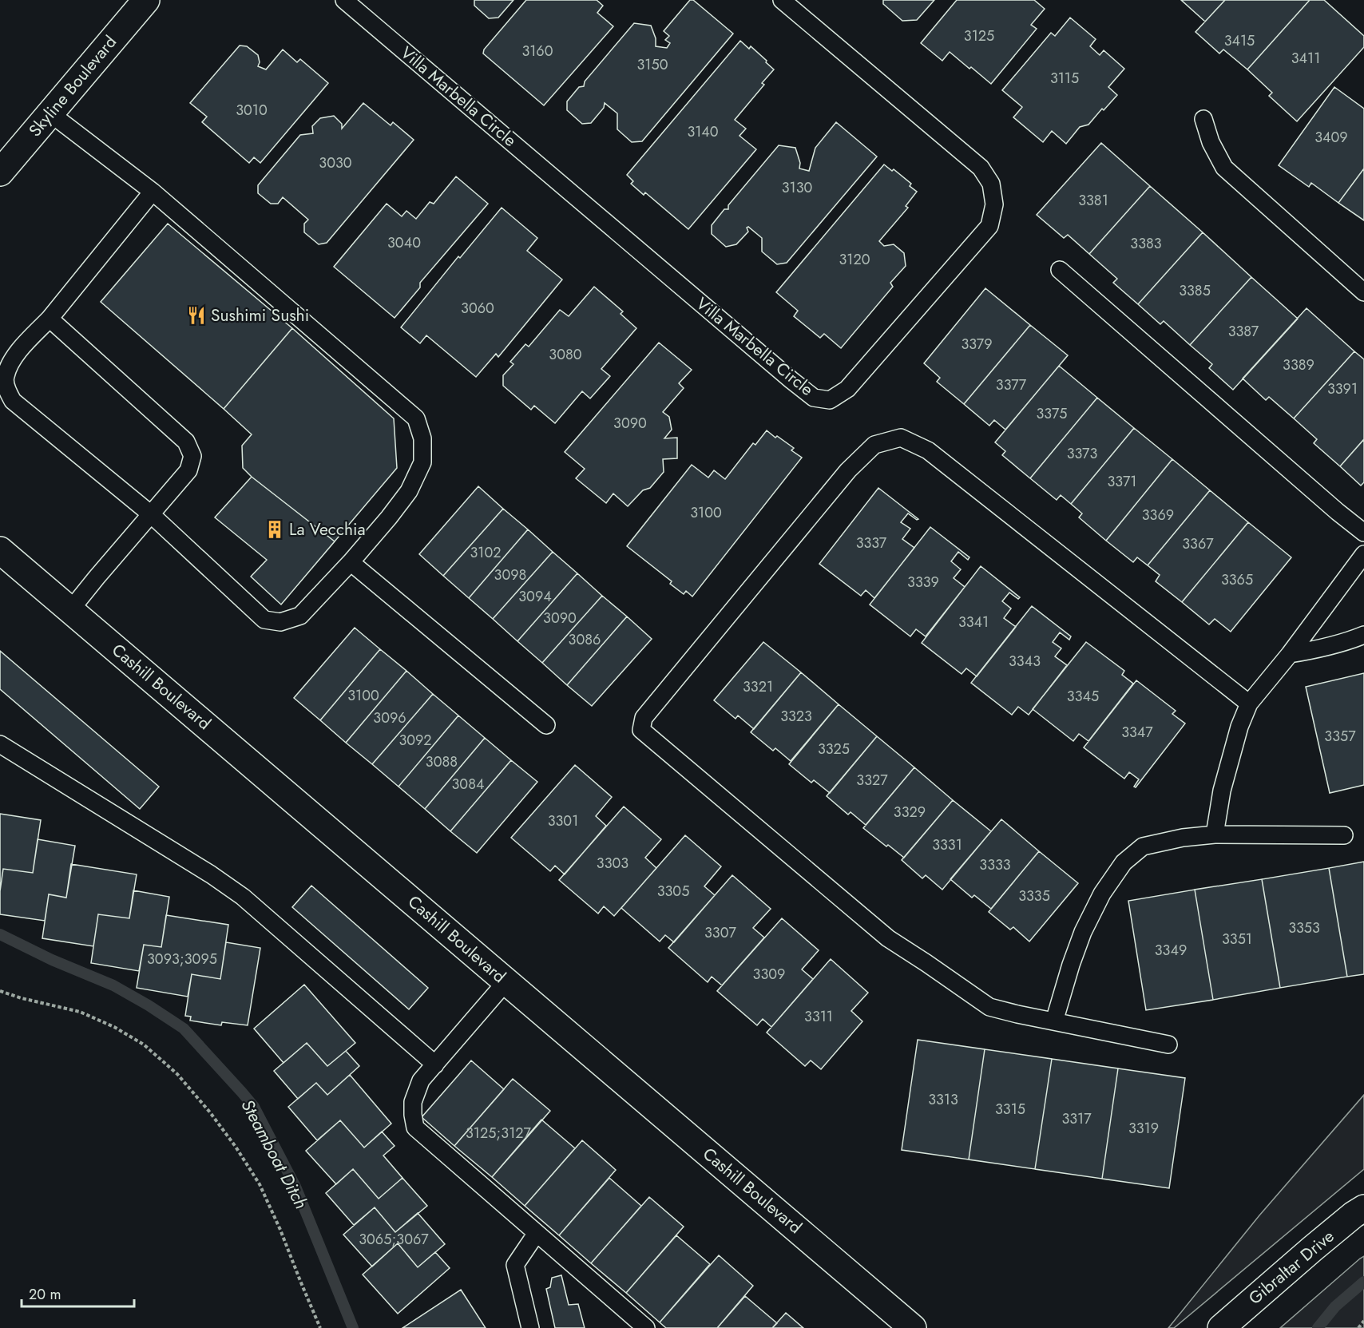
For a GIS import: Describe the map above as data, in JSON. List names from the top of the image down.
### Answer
{
  "streets": {
    "street": ["Skyline Boulevard", "Cashill Boulevard", "Gibraltar Drive"],
    "lane": ["Villa Marbella Circle"]
  },
  "water": ["Steamboat Ditch"],
  "places": {
    "restaurant": ["Sushimi Sushi"],
    "building": ["La Vecchia"]
  },
  "house_numbers": [
    "3125",
    "3415",
    "3160",
    "3411",
    "3150",
    "3115",
    "3010",
    "3140",
    "3409",
    "3030",
    "3130",
    "3381",
    "3040",
    "3383",
    "3120",
    "3385",
    "3060",
    "3387",
    "3379",
    "3080",
    "3389",
    "3377",
    "3391",
    "3375",
    "3090",
    "3373",
    "3371",
    "3100",
    "3369",
    "3337",
    "3367",
    "3102",
    "3098",
    "3365",
    "3339",
    "3094",
    "3090",
    "3341",
    "3086",
    "3343",
    "3321",
    "3100",
    "3345",
    "3323",
    "3096",
    "3347",
    "3357",
    "3092",
    "3325",
    "3088",
    "3327",
    "3084",
    "3329",
    "3301",
    "3331",
    "3303",
    "3333",
    "3305",
    "3335",
    "3353",
    "3307",
    "3351",
    "3349",
    "3093;3095",
    "3309",
    "3311",
    "3313",
    "3315",
    "3317",
    "3319",
    "3125;3127",
    "3065;3067"
  ],
  "scale_bar": "20 m"
}
